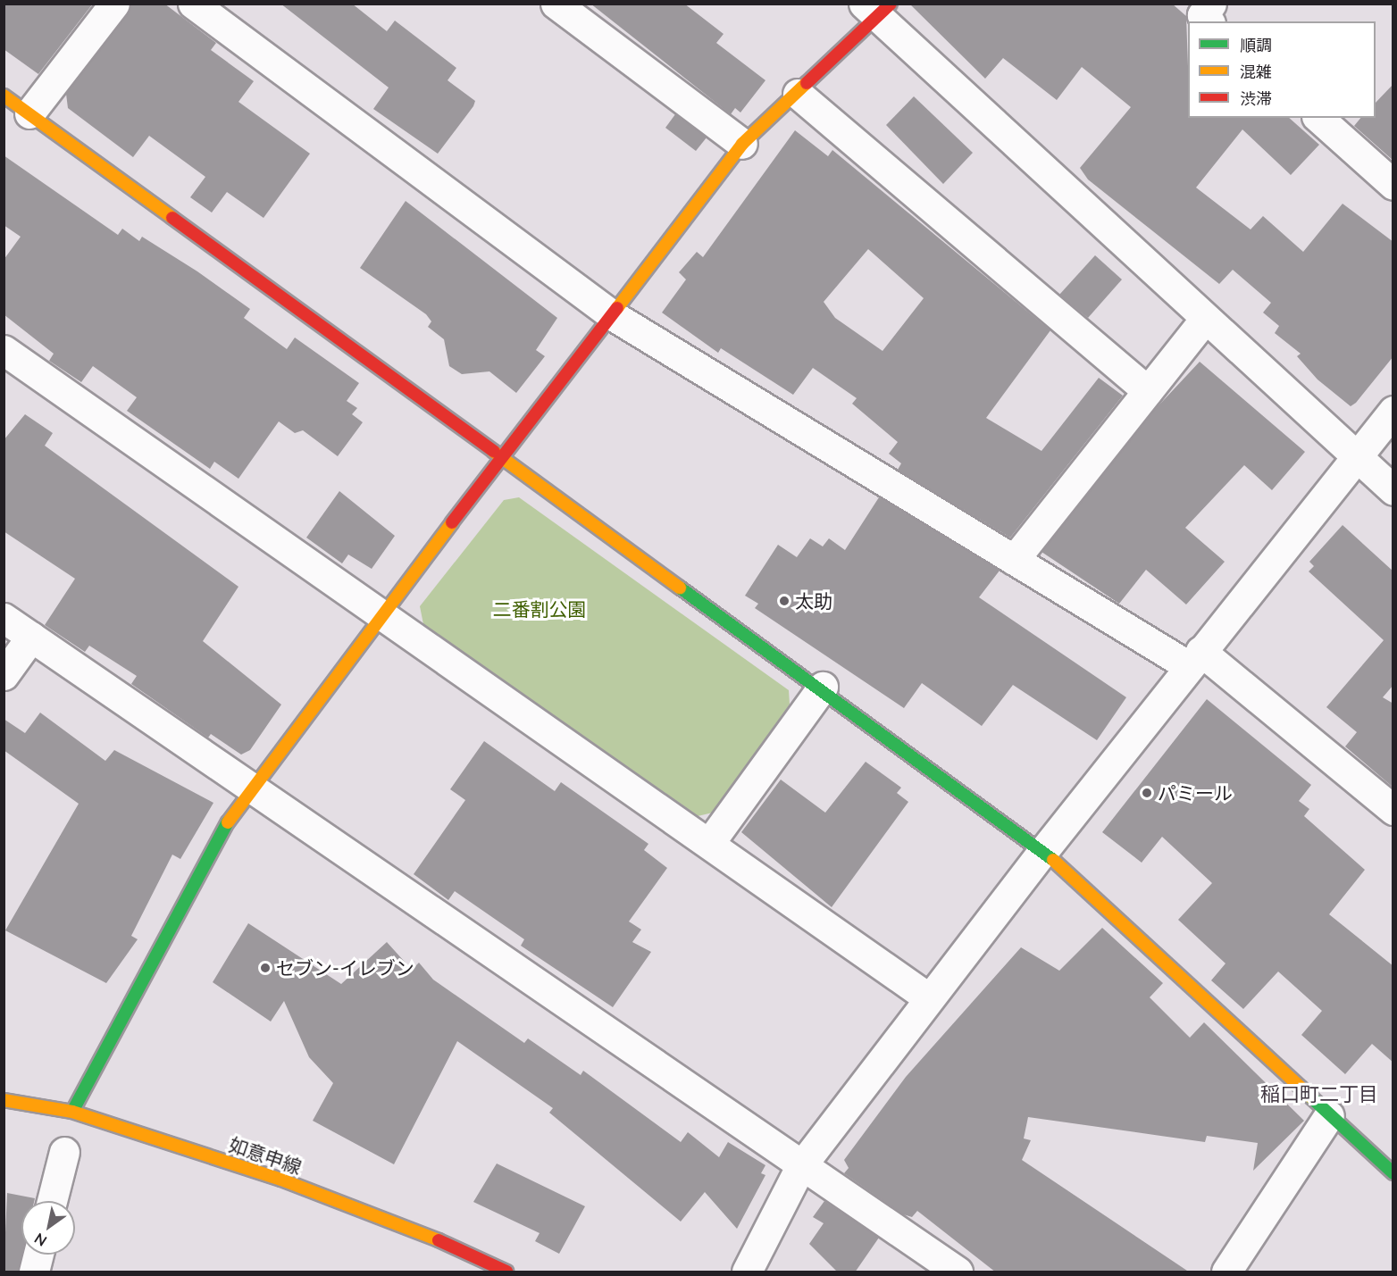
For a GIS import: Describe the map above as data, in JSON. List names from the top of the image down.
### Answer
{
  "streets": {
    "street": ["如意申線"]
  },
  "districts": ["稲口町二丁目"],
  "parks": ["二番割公園"],
  "places": ["太助", "パミール", "セブン-イレブン"],
  "legend": ["順調", "混雑", "渋滞"],
  "north": "bottom left"
}
